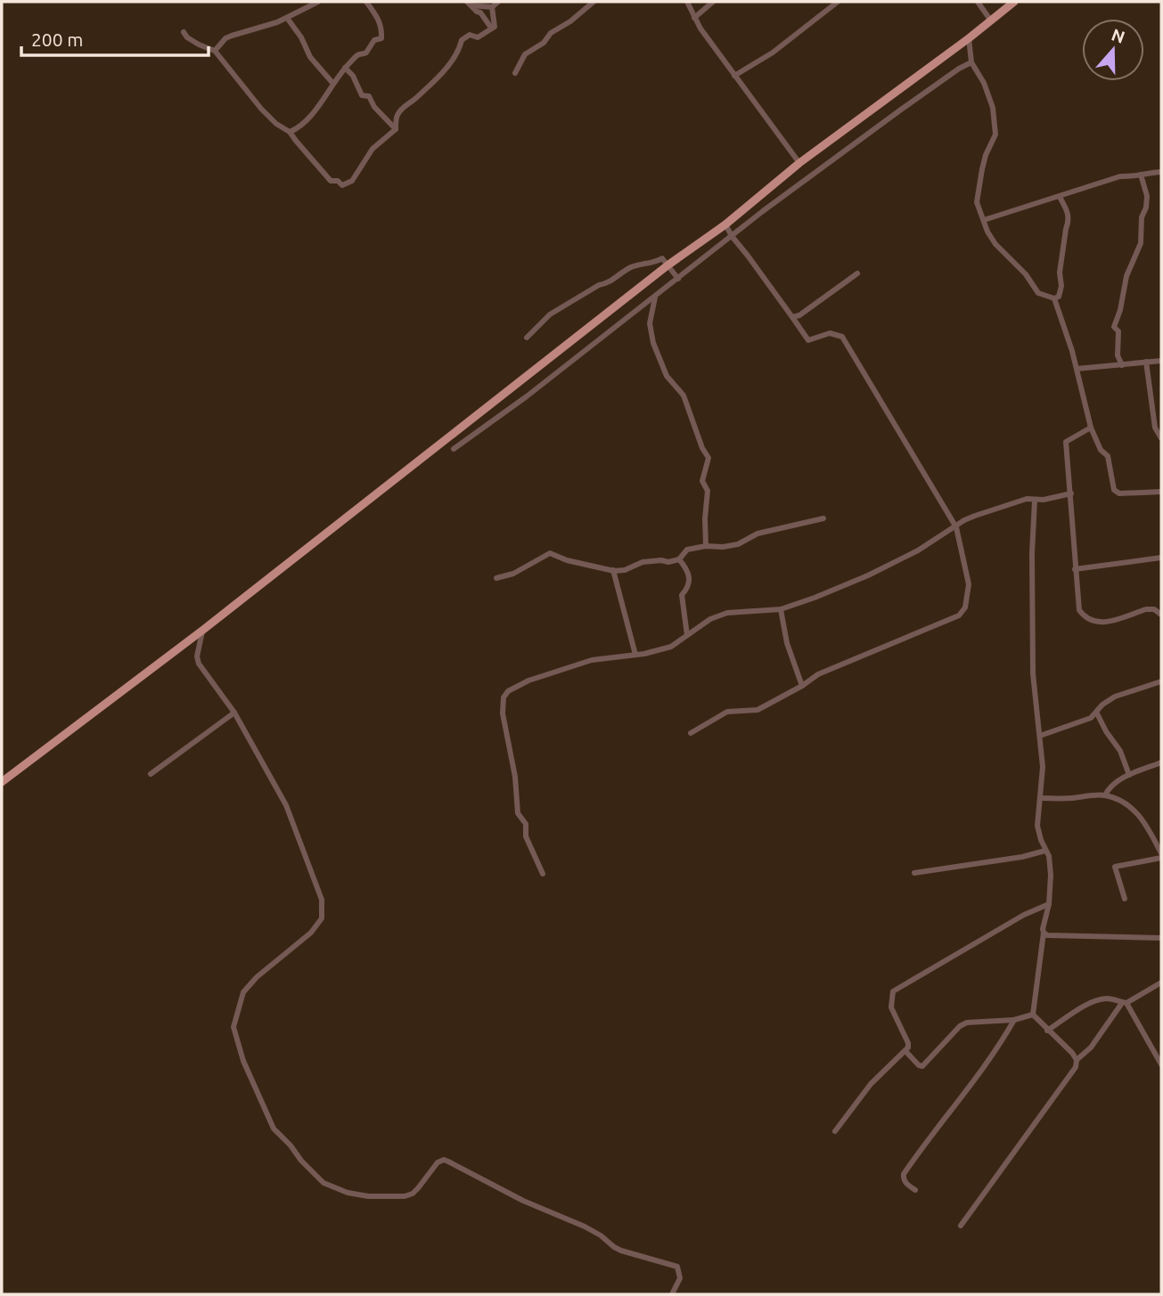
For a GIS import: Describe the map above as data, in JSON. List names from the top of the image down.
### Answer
{
  "scale_bar": "200 m",
  "north": "top"
}
